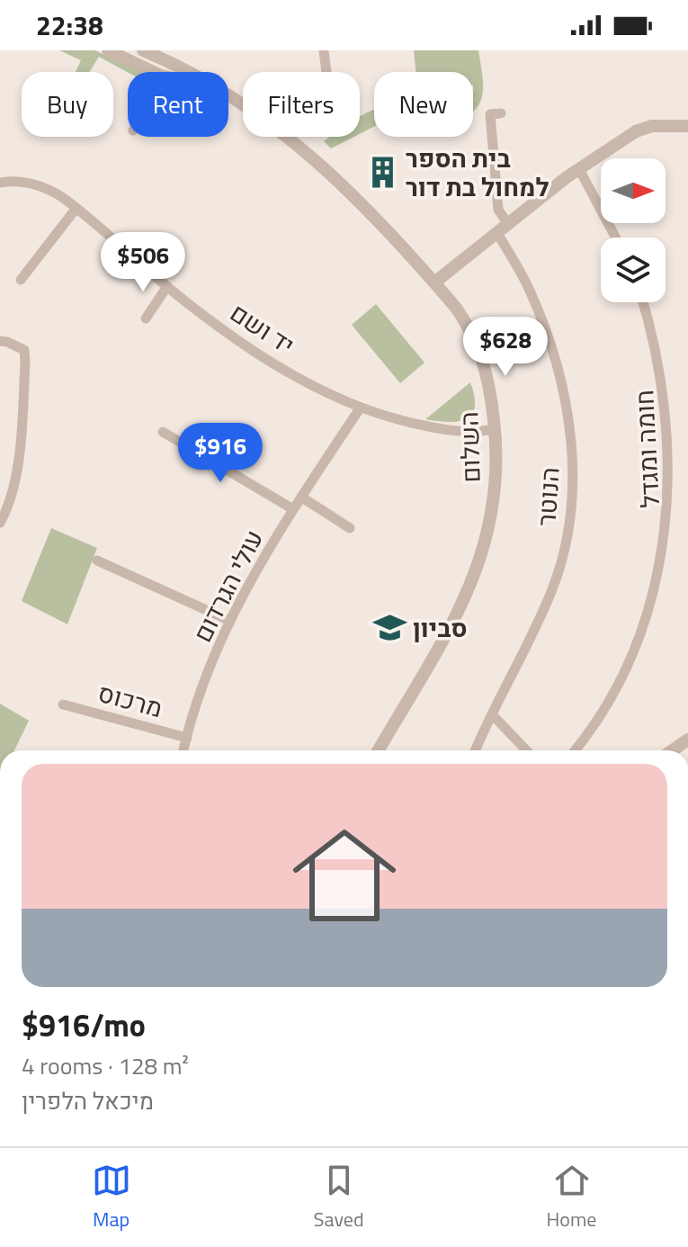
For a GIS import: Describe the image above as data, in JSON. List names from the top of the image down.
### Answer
{
  "streets": {
    "street": [
      "יד ושם",
      "השלום",
      "חומה ומגדל",
      "הנוטר",
      "עולי הגרדום",
      "מרכוס"
    ]
  },
  "crossings": [
    ["יד ושם", "השלום"],
    ["יד ושם", "עולי הגרדום"],
    ["עולי הגרדום", "מרכוס"]
  ],
  "places": {
    "building": ["בית הספר למחול בת דור"],
    "school or university": ["סביון"]
  },
  "north": "right",
  "page": {
    "status": "22:38",
    "chip": [
      "Buy",
      "Rent",
      "Filters",
      "New"
    ],
    "price": ["$506", "$628", "$916"],
    "list": [
      {
        "name": "$916/mo",
        "note": "4 rooms · 128 m² · מיכאל הלפרין"
      }
    ],
    "tabs": ["Map", "Saved", "Home"]
  }
}
